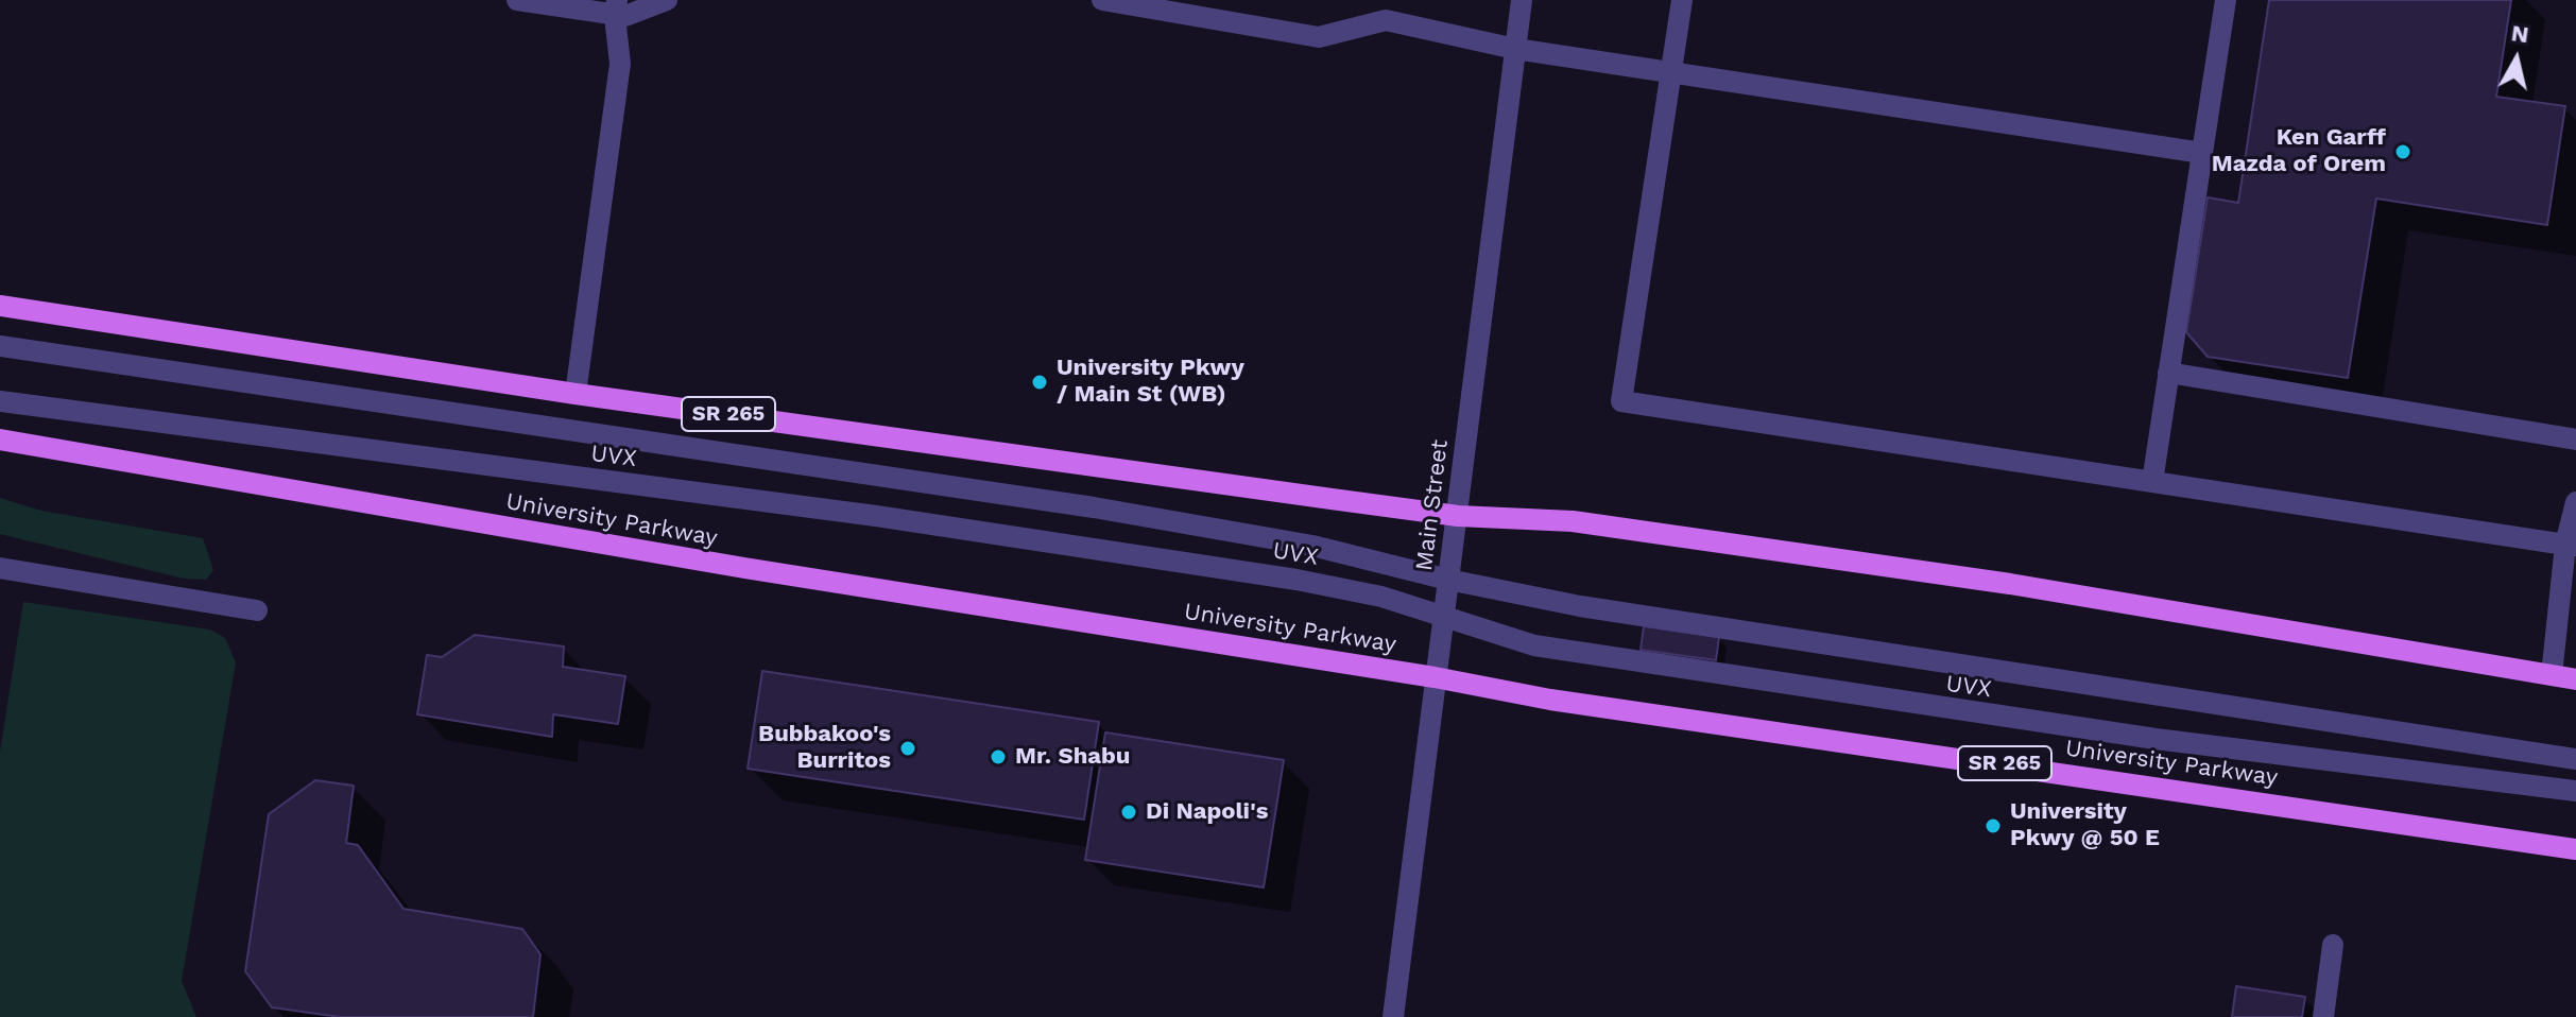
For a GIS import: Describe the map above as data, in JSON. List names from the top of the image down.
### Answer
{
  "streets": {
    "main road": ["SR 265", "University Parkway"],
    "street": ["UVX", "Main Street"]
  },
  "crossings": [
    ["SR 265", "Main Street"],
    ["UVX", "Main Street"],
    ["Main Street", "University Parkway"]
  ],
  "places": [
    "Ken Garff Mazda of Orem",
    "University Pkwy / Main St (WB)",
    "Bubbakoo's Burritos",
    "Mr. Shabu",
    "Di Napoli's",
    "University Pkwy @ 50 E"
  ],
  "north": "top"
}
